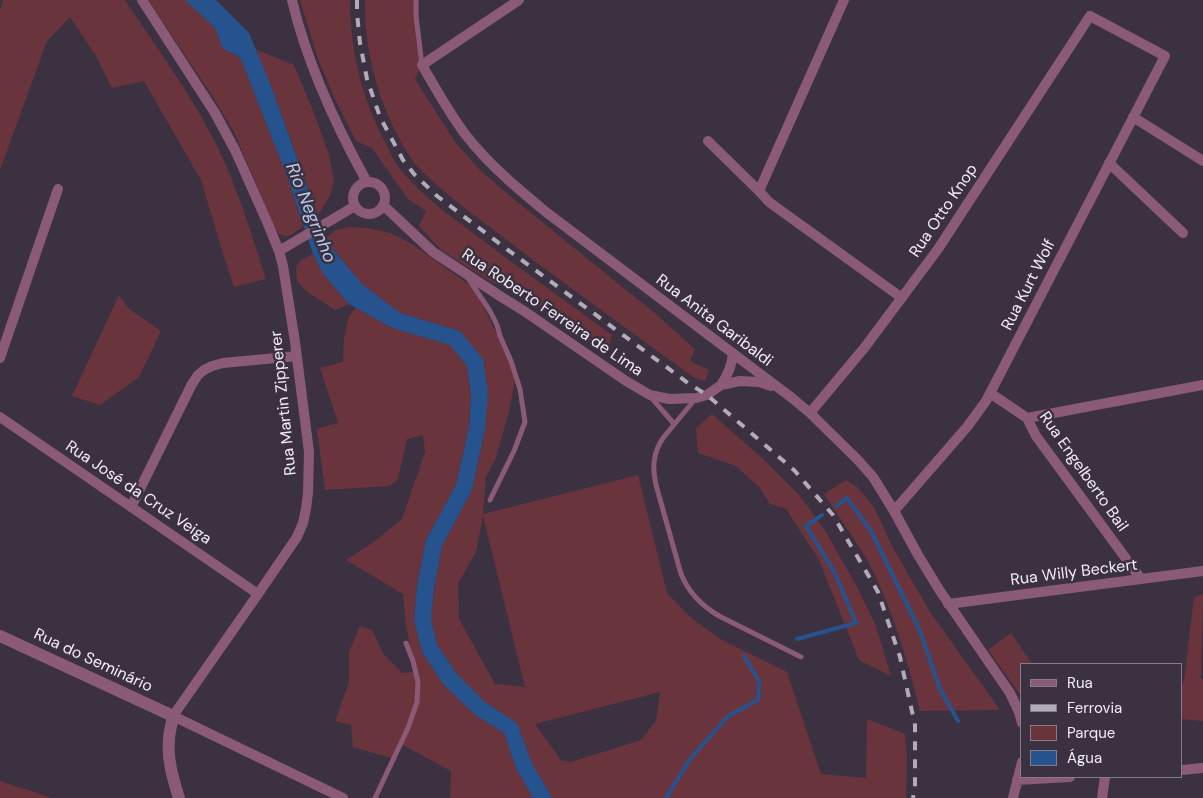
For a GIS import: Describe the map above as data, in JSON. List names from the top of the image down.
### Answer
{
  "streets": {
    "street": [
      "Rua Otto Knop",
      "Rua Kurt Wolf",
      "Rua Roberto Ferreira de Lima",
      "Rua Anita Garibaldi",
      "Rua Martin Zipperer",
      "Rua Engelberto Bail",
      "Rua José da Cruz Veiga",
      "Rua Willy Beckert",
      "Rua do Seminário"
    ]
  },
  "crossings": [
    ["Rua Otto Knop", "Rua Kurt Wolf"],
    ["Rua Otto Knop", "Rua Anita Garibaldi"],
    ["Rua Kurt Wolf", "Rua Anita Garibaldi"],
    ["Rua Kurt Wolf", "Rua Engelberto Bail"],
    ["Rua Roberto Ferreira de Lima", "Rua Anita Garibaldi"],
    ["Rua Anita Garibaldi", "Rua Willy Beckert"],
    ["Rua Martin Zipperer", "Rua José da Cruz Veiga"],
    ["Rua Martin Zipperer", "Rua do Seminário"],
    ["Rua Engelberto Bail", "Rua Willy Beckert"]
  ],
  "water": ["Rio Negrinho"],
  "legend": [
    "Rua",
    "Ferrovia",
    "Parque",
    "Água"
  ]
}
